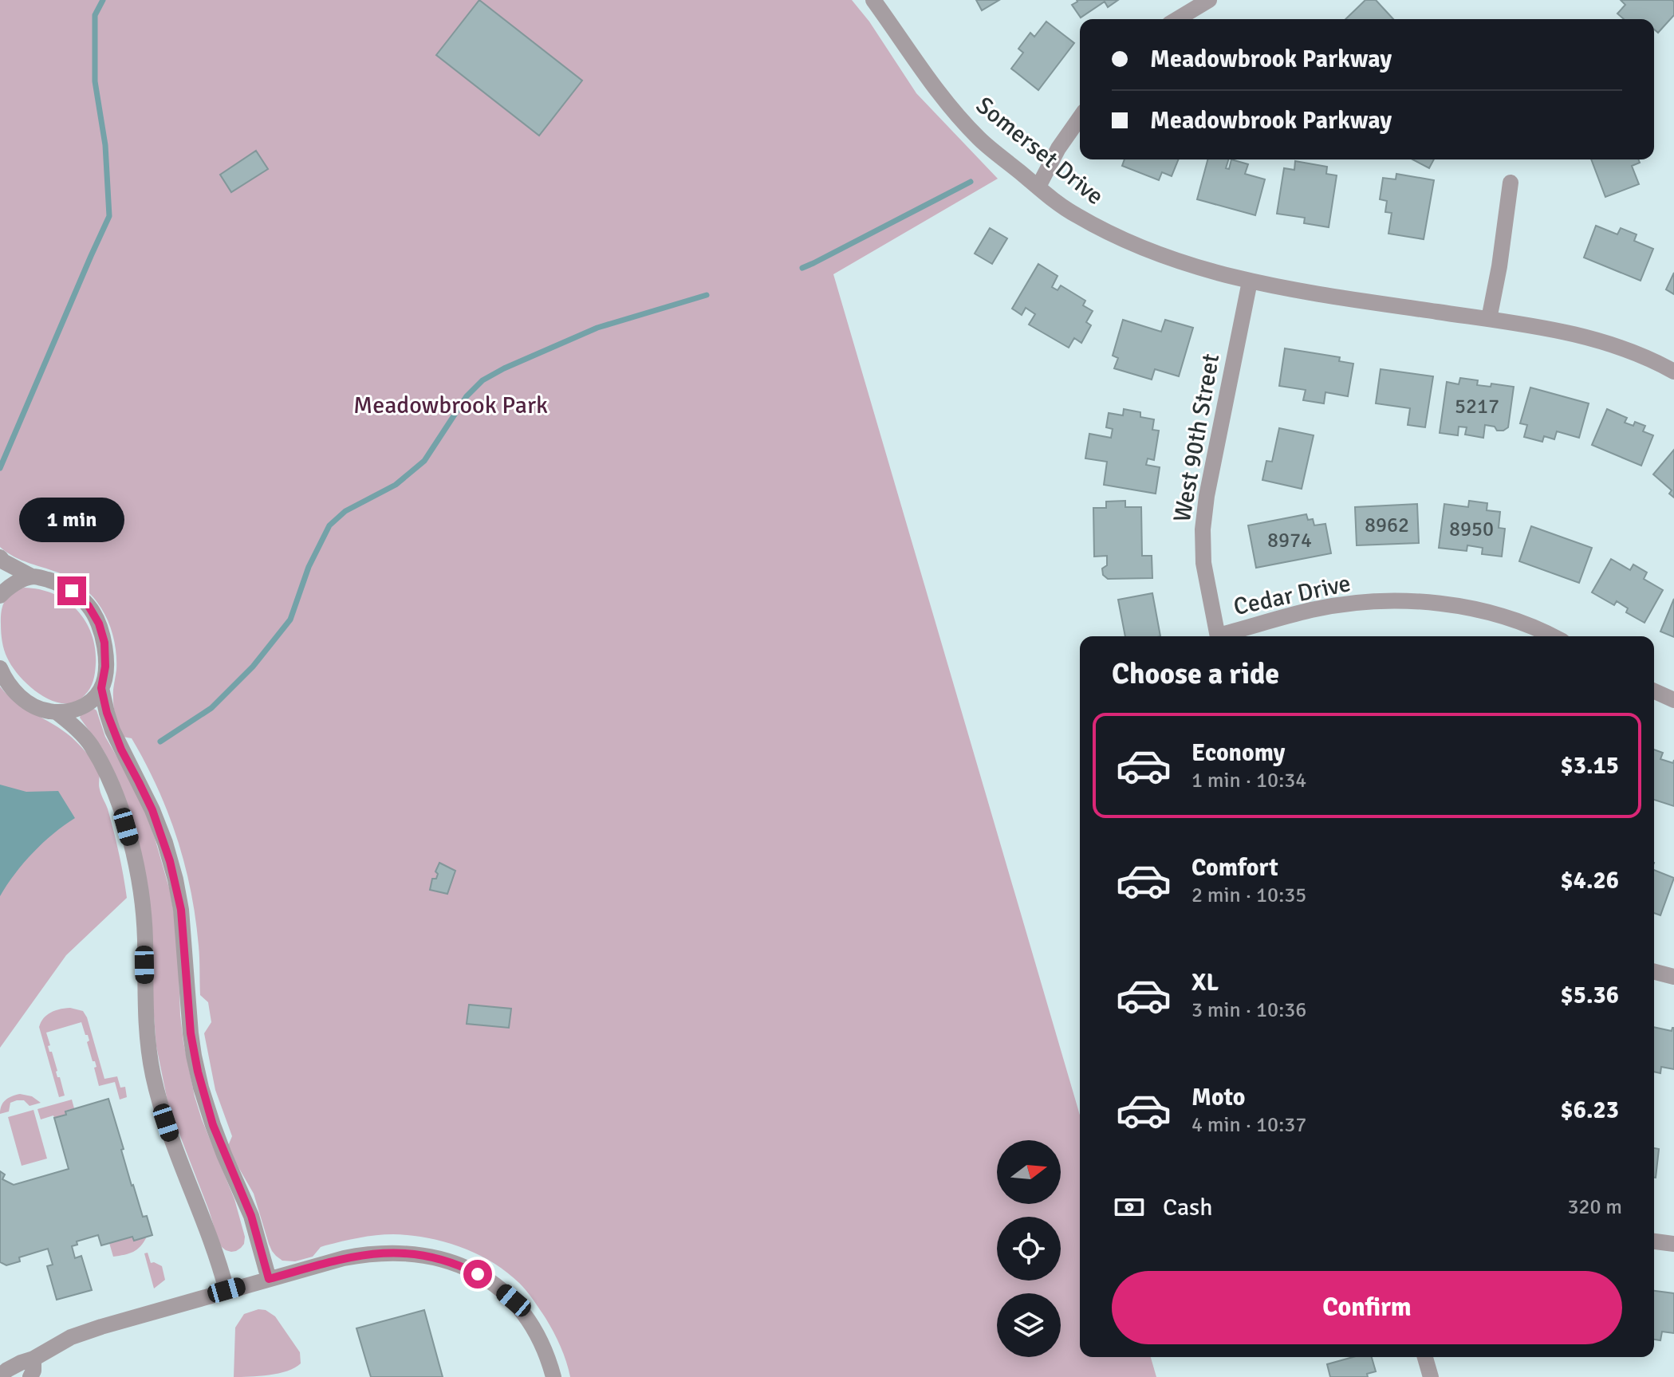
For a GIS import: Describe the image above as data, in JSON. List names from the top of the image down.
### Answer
{
  "streets": {
    "street": ["Somerset Drive", "West 90th Street", "Cedar Drive"]
  },
  "crossings": [
    ["Somerset Drive", "West 90th Street"]
  ],
  "parks": ["Meadowbrook Park"],
  "house_numbers": [
    "5217",
    "8962",
    "8950",
    "8974"
  ],
  "north": "right",
  "page": {
    "banner": ["Meadowbrook Parkway", "Meadowbrook Parkway"],
    "bubble": "1 min",
    "heading": "Choose a ride",
    "list": [
      {
        "name": "Economy",
        "note": "1 min · 10:34",
        "value": "$3.15"
      },
      {
        "name": "Comfort",
        "note": "2 min · 10:35",
        "value": "$4.26"
      },
      {
        "name": "XL",
        "note": "3 min · 10:36",
        "value": "$5.36"
      },
      {
        "name": "Moto",
        "note": "4 min · 10:37",
        "value": "$6.23"
      }
    ],
    "pay": ["Cash", "320 m"],
    "buttons": "Confirm"
  }
}
